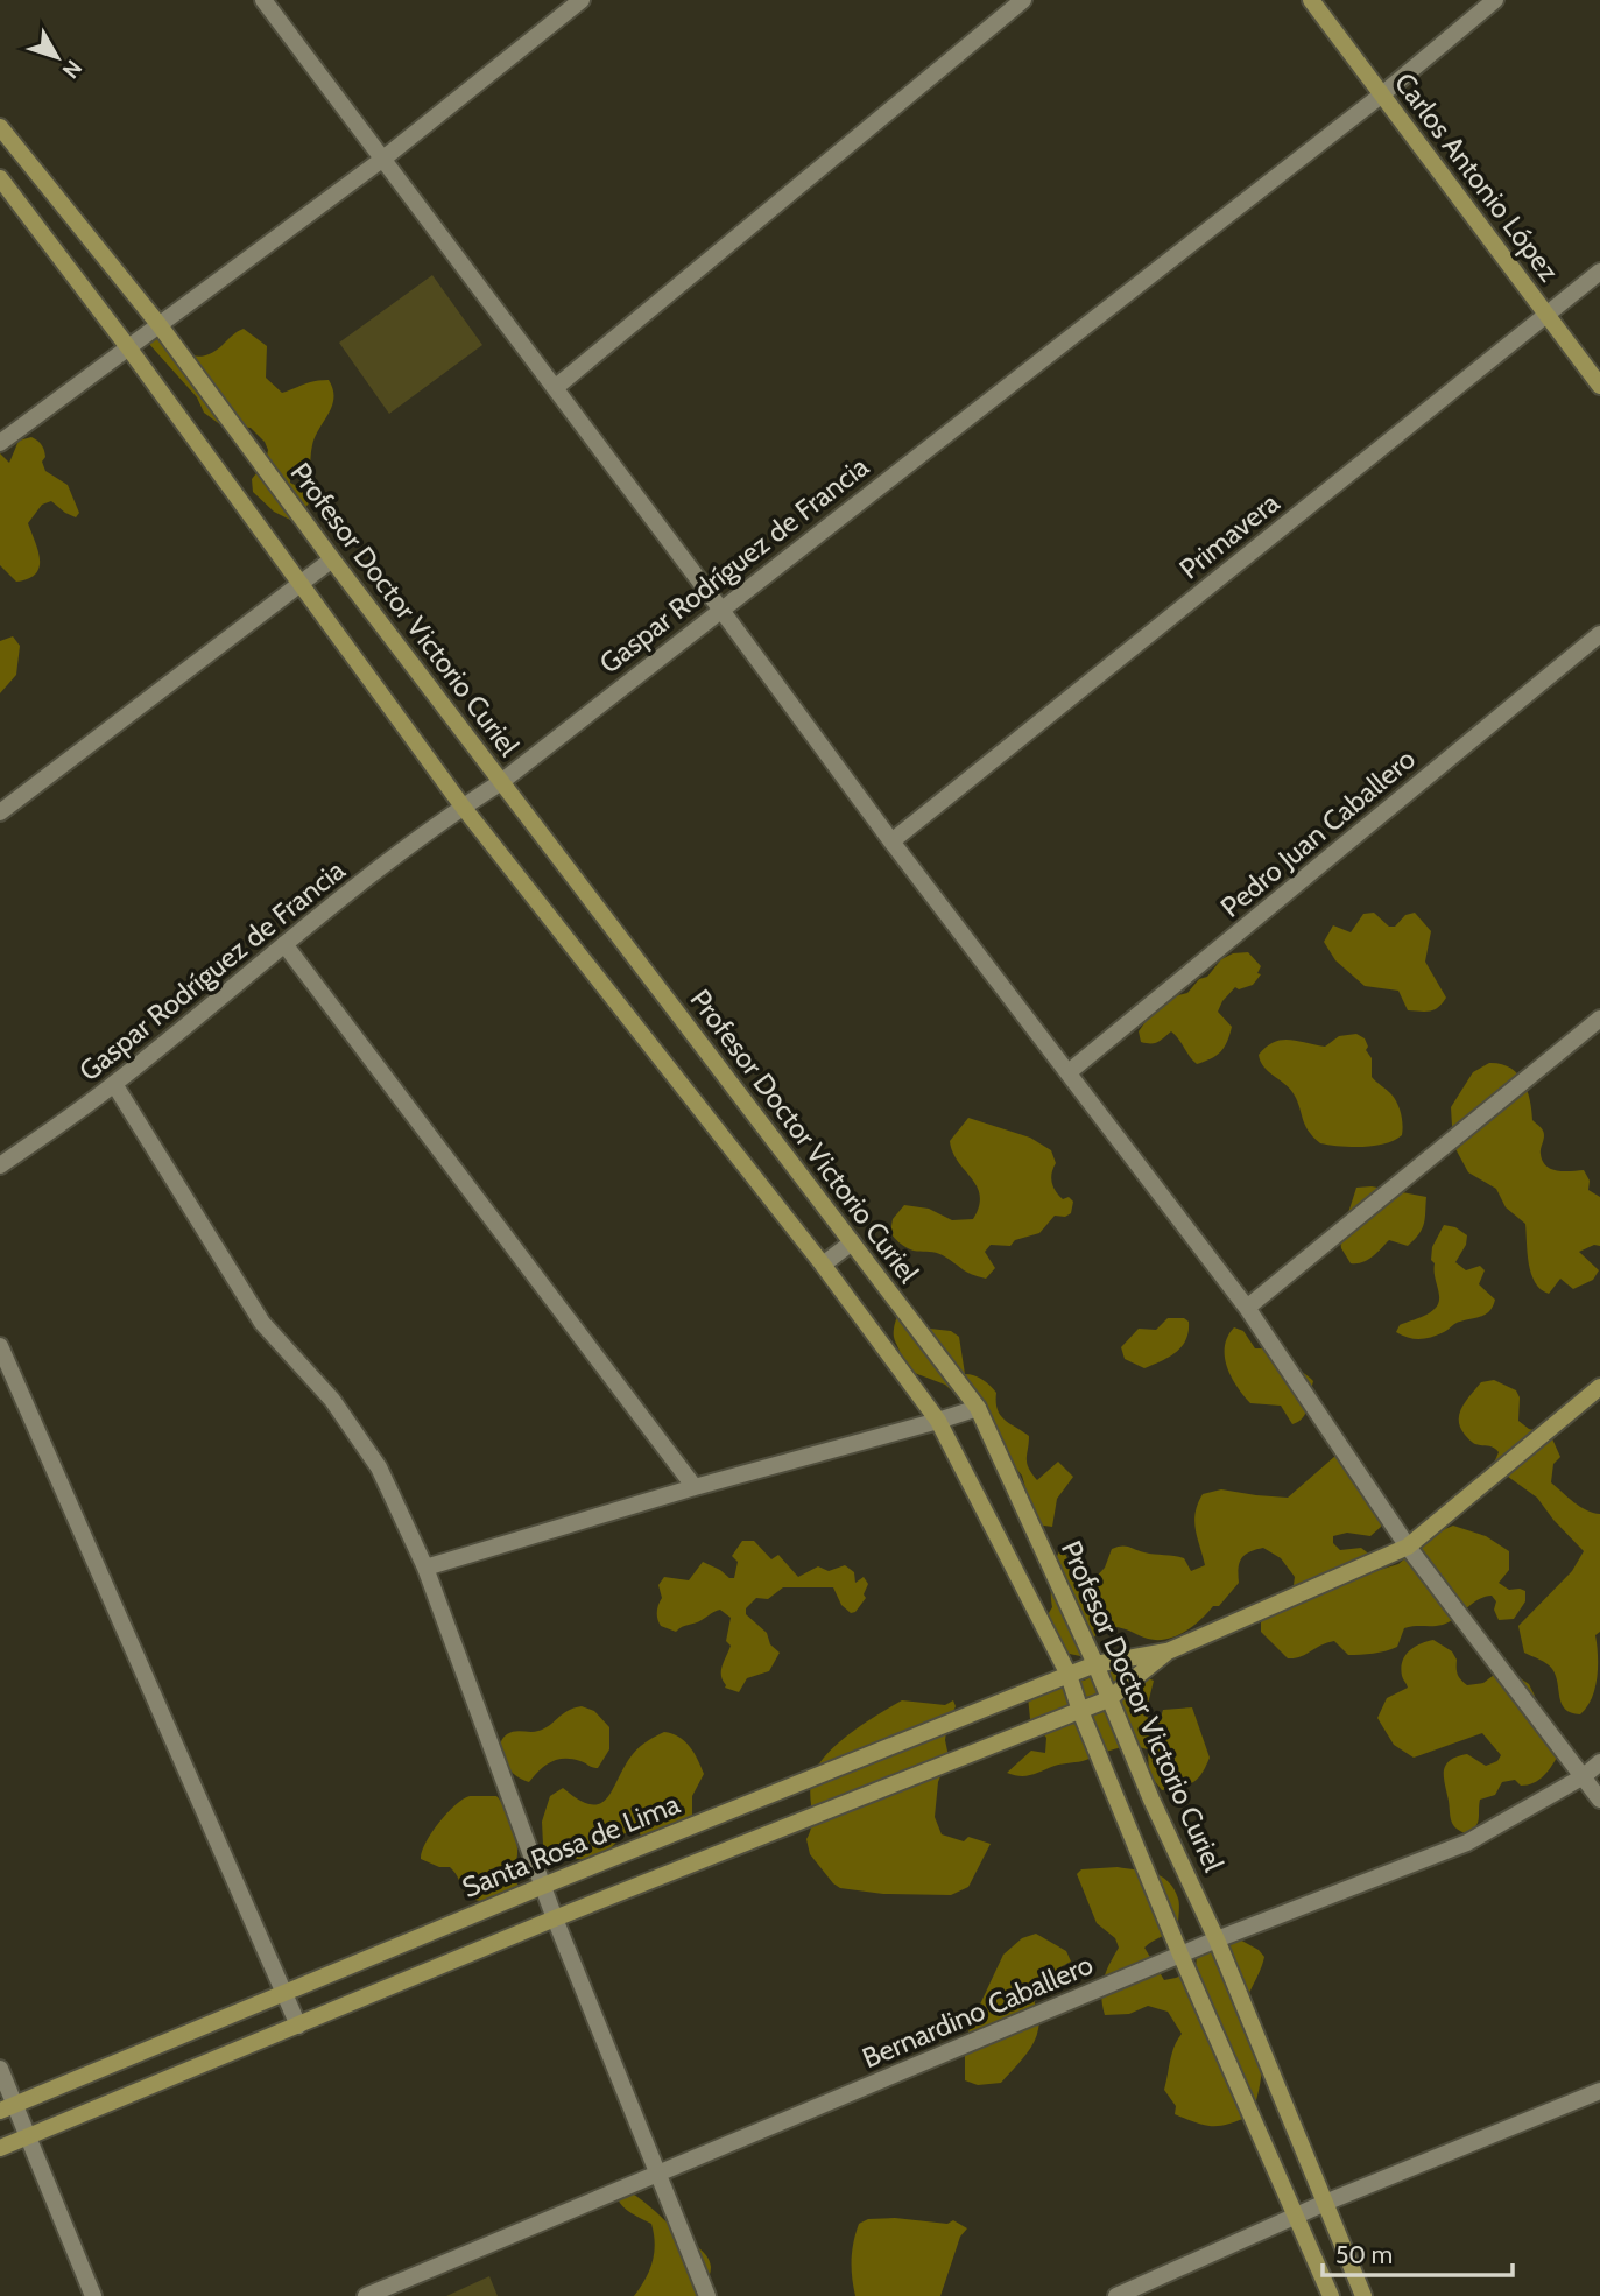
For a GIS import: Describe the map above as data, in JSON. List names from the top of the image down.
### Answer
{
  "streets": {
    "main road": ["Carlos Antonio López", "Profesor Doctor Victorio Curiel", "Santa Rosa de Lima"],
    "street": [
      "Primavera",
      "Gaspar Rodríguez de Francia",
      "Pedro Juan Caballero",
      "Bernardino Caballero"
    ]
  },
  "crossings": [
    ["Carlos Antonio López", "Primavera"],
    ["Carlos Antonio López", "Gaspar Rodríguez de Francia"],
    ["Gaspar Rodríguez de Francia", "Profesor Doctor Victorio Curiel"],
    ["Profesor Doctor Victorio Curiel", "Santa Rosa de Lima"],
    ["Profesor Doctor Victorio Curiel", "Bernardino Caballero"]
  ],
  "scale_bar": "50 m",
  "north": "bottom right"
}
